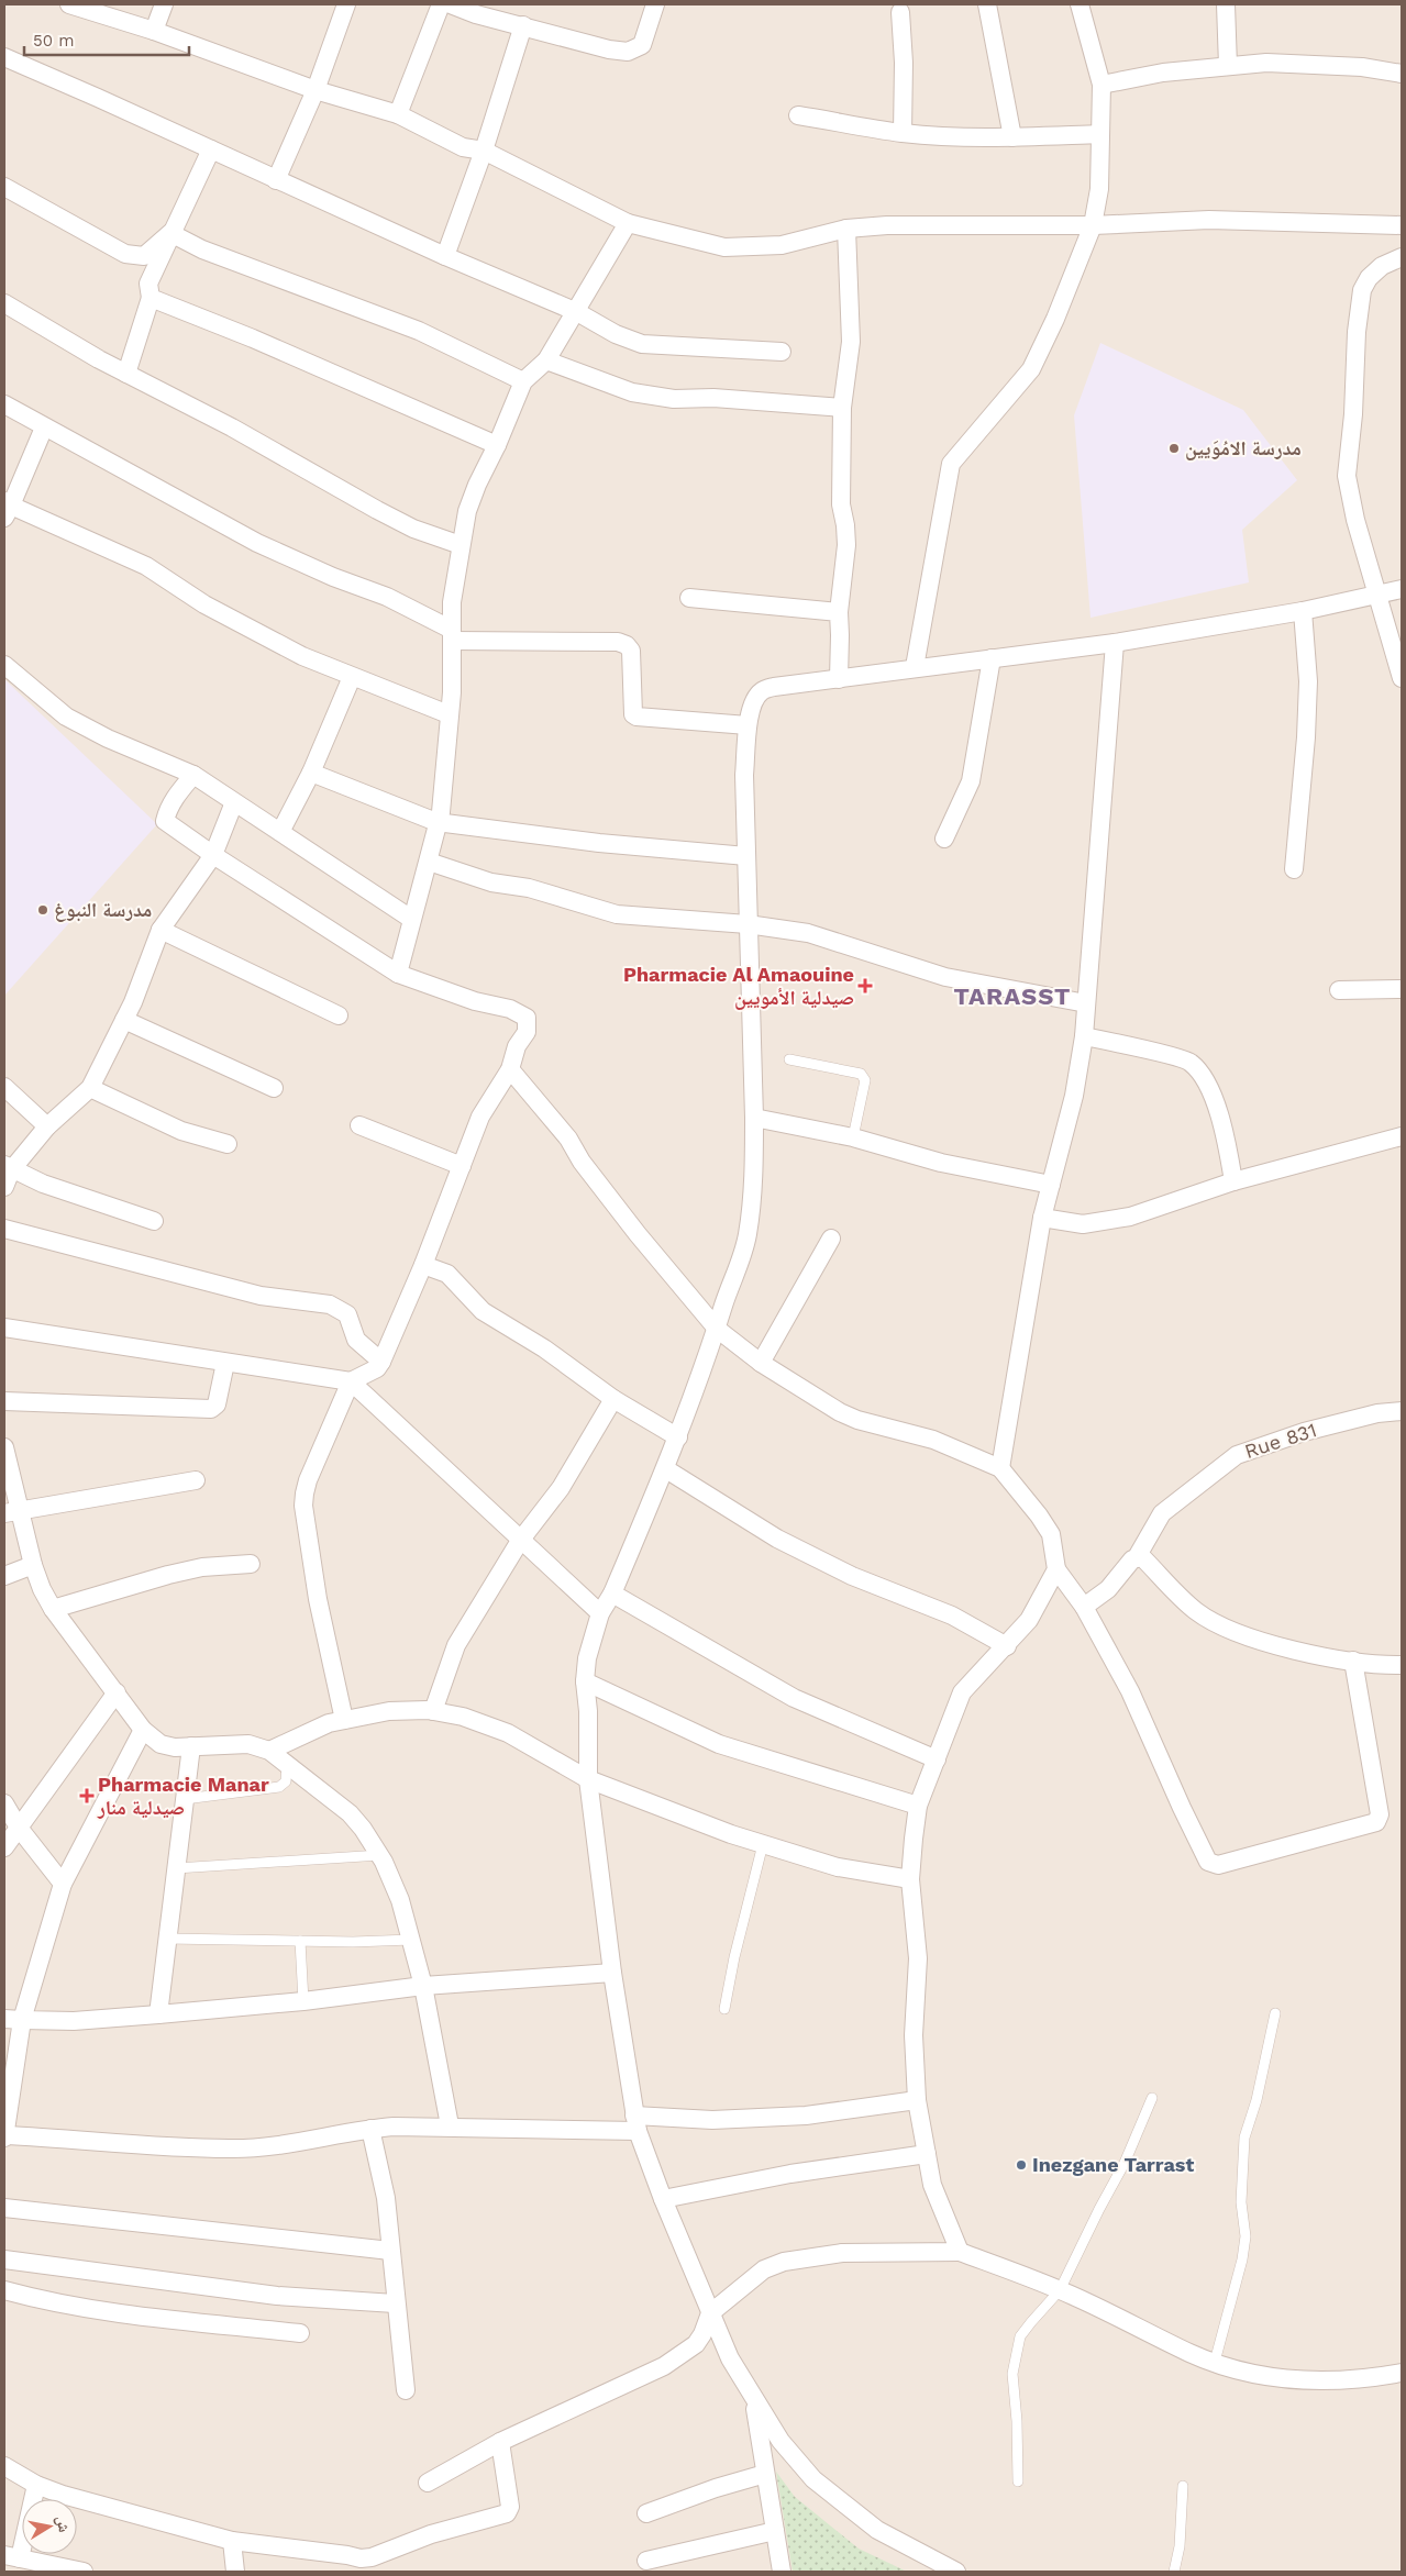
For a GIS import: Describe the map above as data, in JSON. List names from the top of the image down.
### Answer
{
  "streets": {
    "street": ["Rue 831"]
  },
  "districts": ["TARASST"],
  "places": {
    "other": ["مدرسة الامُوَيين", "مدرسة النبوغ", "Inezgane Tarrast"],
    "health": ["Pharmacie Al Amaouine صيدلية الأمويين", "Pharmacie Manar صيدلية منار"]
  },
  "scale_bar": "50 m",
  "north": "right"
}
